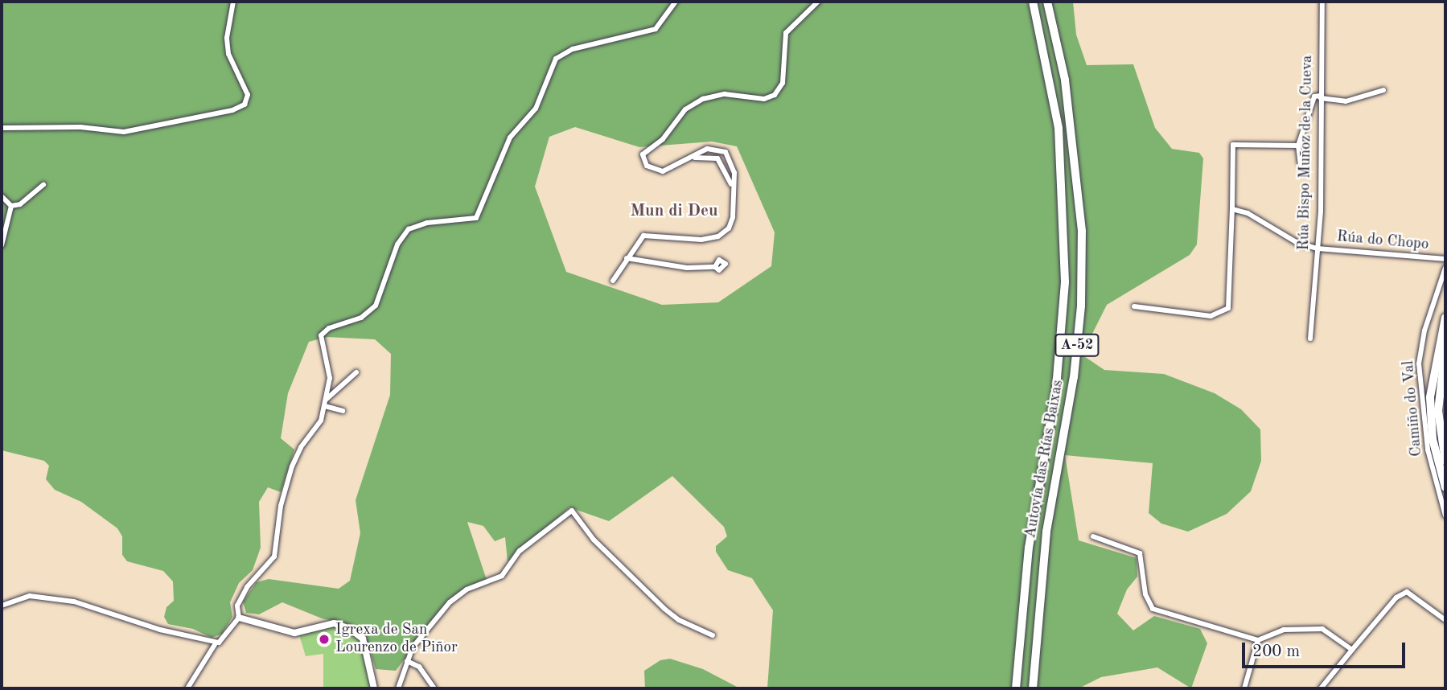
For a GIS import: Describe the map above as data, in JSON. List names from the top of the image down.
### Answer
{
  "streets": {
    "highway": ["A-52", "Autovía das Rías Baixas"],
    "street": ["Rúa Bispo Muñoz de la Cueva", "Rúa do Chopo", "Camiño do Val"]
  },
  "crossings": [
    ["Rúa Bispo Muñoz de la Cueva", "Rúa do Chopo"]
  ],
  "districts": ["Mun di Deu"],
  "places": ["Igrexa de San Lourenzo de Piñor"],
  "scale_bar": "200 m"
}
